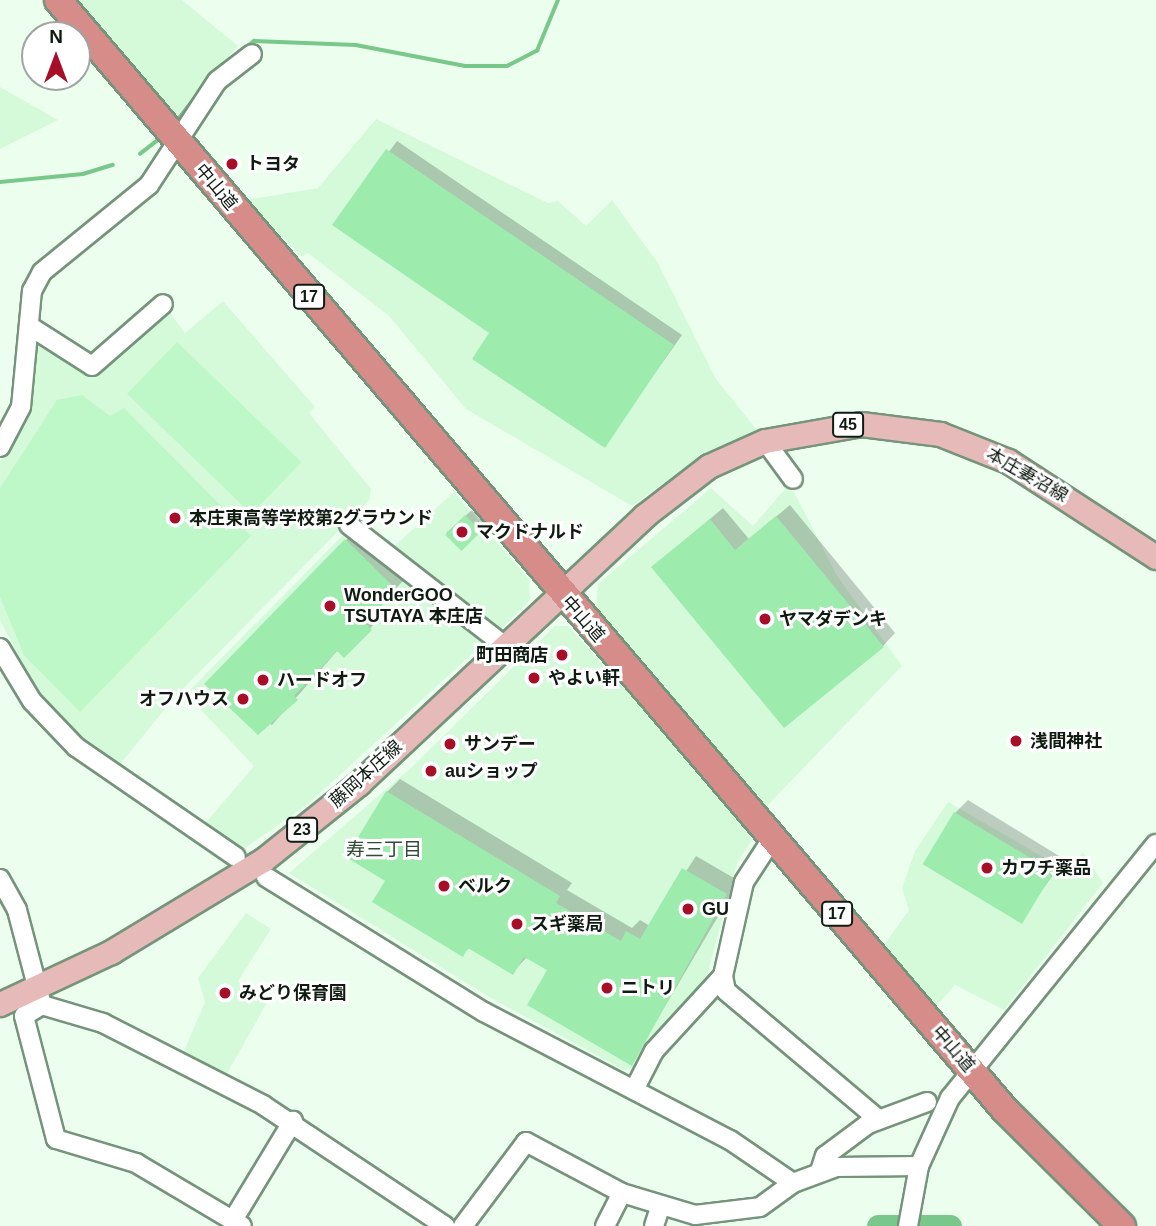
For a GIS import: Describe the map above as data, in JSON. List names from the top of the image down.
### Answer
{
  "streets": {
    "highway": ["中山道", "17"],
    "main road": [
      "45",
      "本庄妻沼線",
      "藤岡本庄線",
      "23"
    ]
  },
  "crossings": [
    ["中山道", "本庄妻沼線"],
    ["中山道", "藤岡本庄線"],
    ["本庄妻沼線", "藤岡本庄線"]
  ],
  "districts": ["寿三丁目"],
  "places": [
    "トヨタ",
    "本庄東高等学校第2グラウンド",
    "マクドナルド",
    "WonderGOO TSUTAYA 本庄店",
    "ヤマダデンキ",
    "町田商店",
    "やよい軒",
    "ハードオフ",
    "オフハウス",
    "浅間神社",
    "サンデー",
    "auショップ",
    "カワチ薬品",
    "ベルク",
    "GU",
    "スギ薬局",
    "ニトリ",
    "みどり保育園"
  ],
  "north": "top"
}
